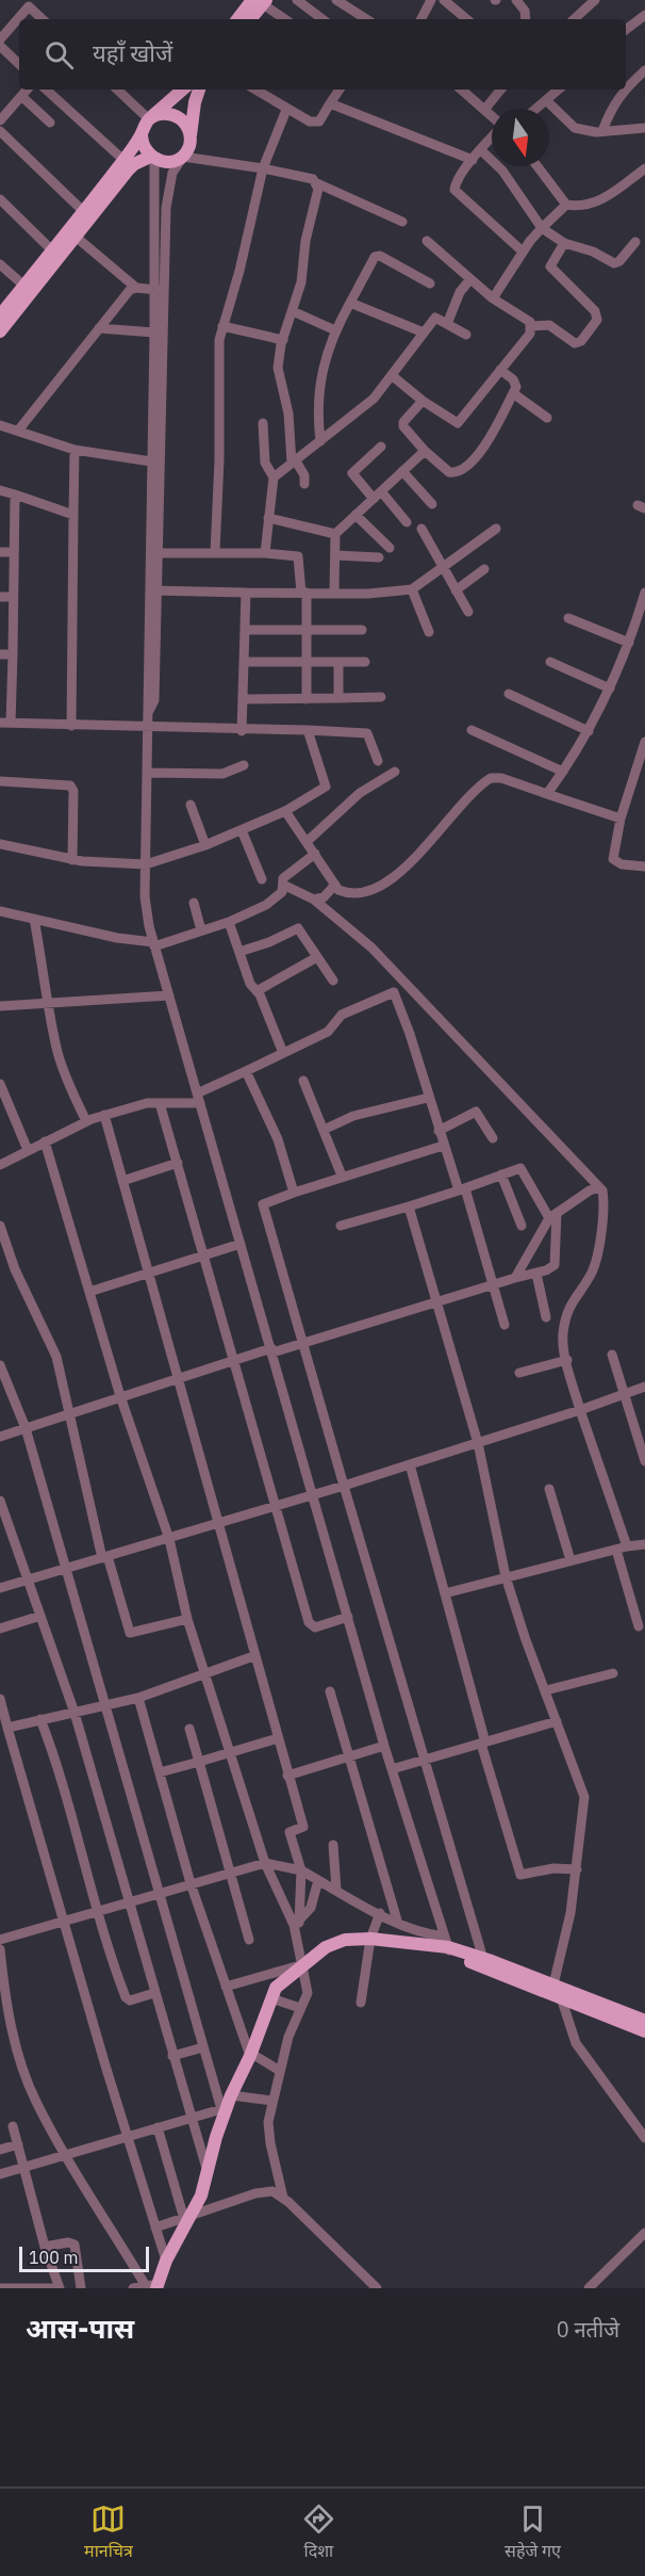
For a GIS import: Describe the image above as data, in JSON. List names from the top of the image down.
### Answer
{
  "scale_bar": "100 m",
  "north": "bottom",
  "page": {
    "search": "यहाँ खोजें",
    "scale": "100 m",
    "heading": ["आस-पास", "0 नतीजे"],
    "nav": ["मानचित्र", "दिशा", "सहेजे गए"]
  }
}
